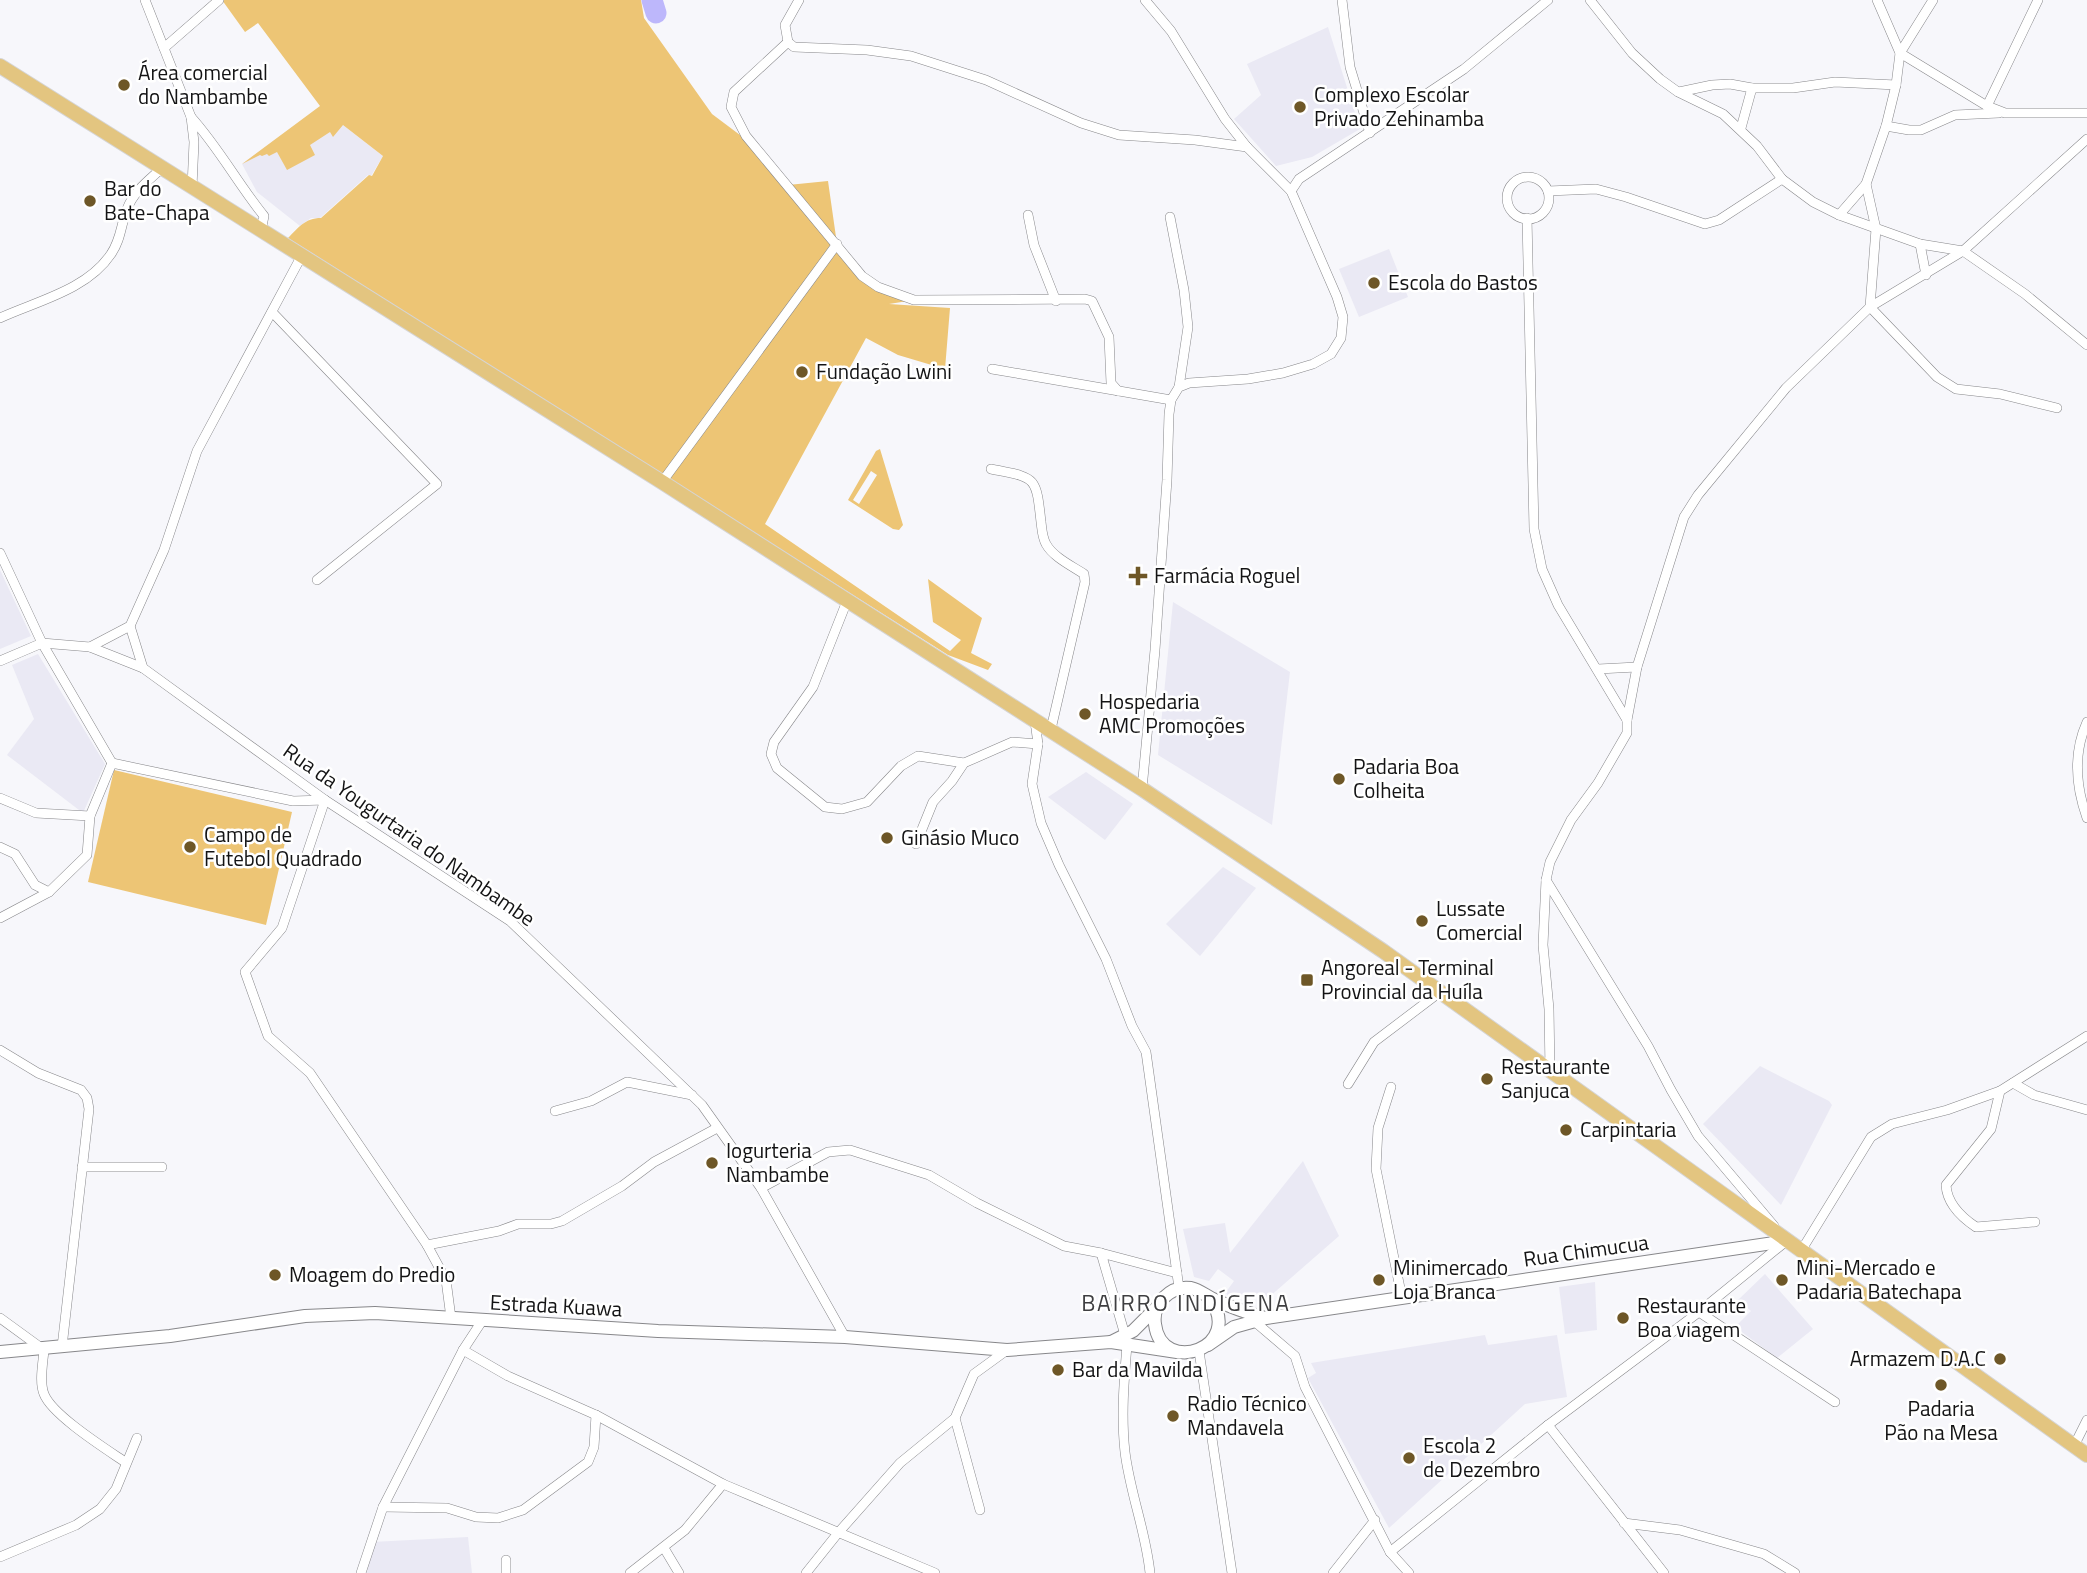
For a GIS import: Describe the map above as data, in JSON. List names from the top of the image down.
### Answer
{
  "streets": {
    "street": ["Rua da Yougurtaria do Nambambe", "Rua Chimucua", "Estrada Kuawa"]
  },
  "crossings": [
    ["Rua da Yougurtaria do Nambambe", "Estrada Kuawa"]
  ],
  "districts": ["BAIRRO INDÍGENA"],
  "places": {
    "other": [
      "Área comercial do Nambambe",
      "Complexo Escolar Privado Zehinamba",
      "Bar do Bate-Chapa",
      "Escola do Bastos",
      "Fundação Lwini",
      "Hospedaria AMC Promoções",
      "Padaria Boa Colheita",
      "Ginásio Muco",
      "Campo de Futebol Quadrado",
      "Lussate Comercial",
      "Restaurante Sanjuca",
      "Carpintaria",
      "Iogurteria Nambambe",
      "Moagem do Predio",
      "Minimercado Loja Branca",
      "Mini-Mercado e Padaria Batechapa",
      "Restaurante Boa viagem",
      "Armazem D.A.C",
      "Bar da Mavilda",
      "Padaria Pão na Mesa",
      "Radio Técnico Mandavela",
      "Escola 2 de Dezembro"
    ],
    "health": ["Farmácia Roguel"],
    "transit": ["Angoreal - Terminal Provincial da Huíla"]
  }
}
